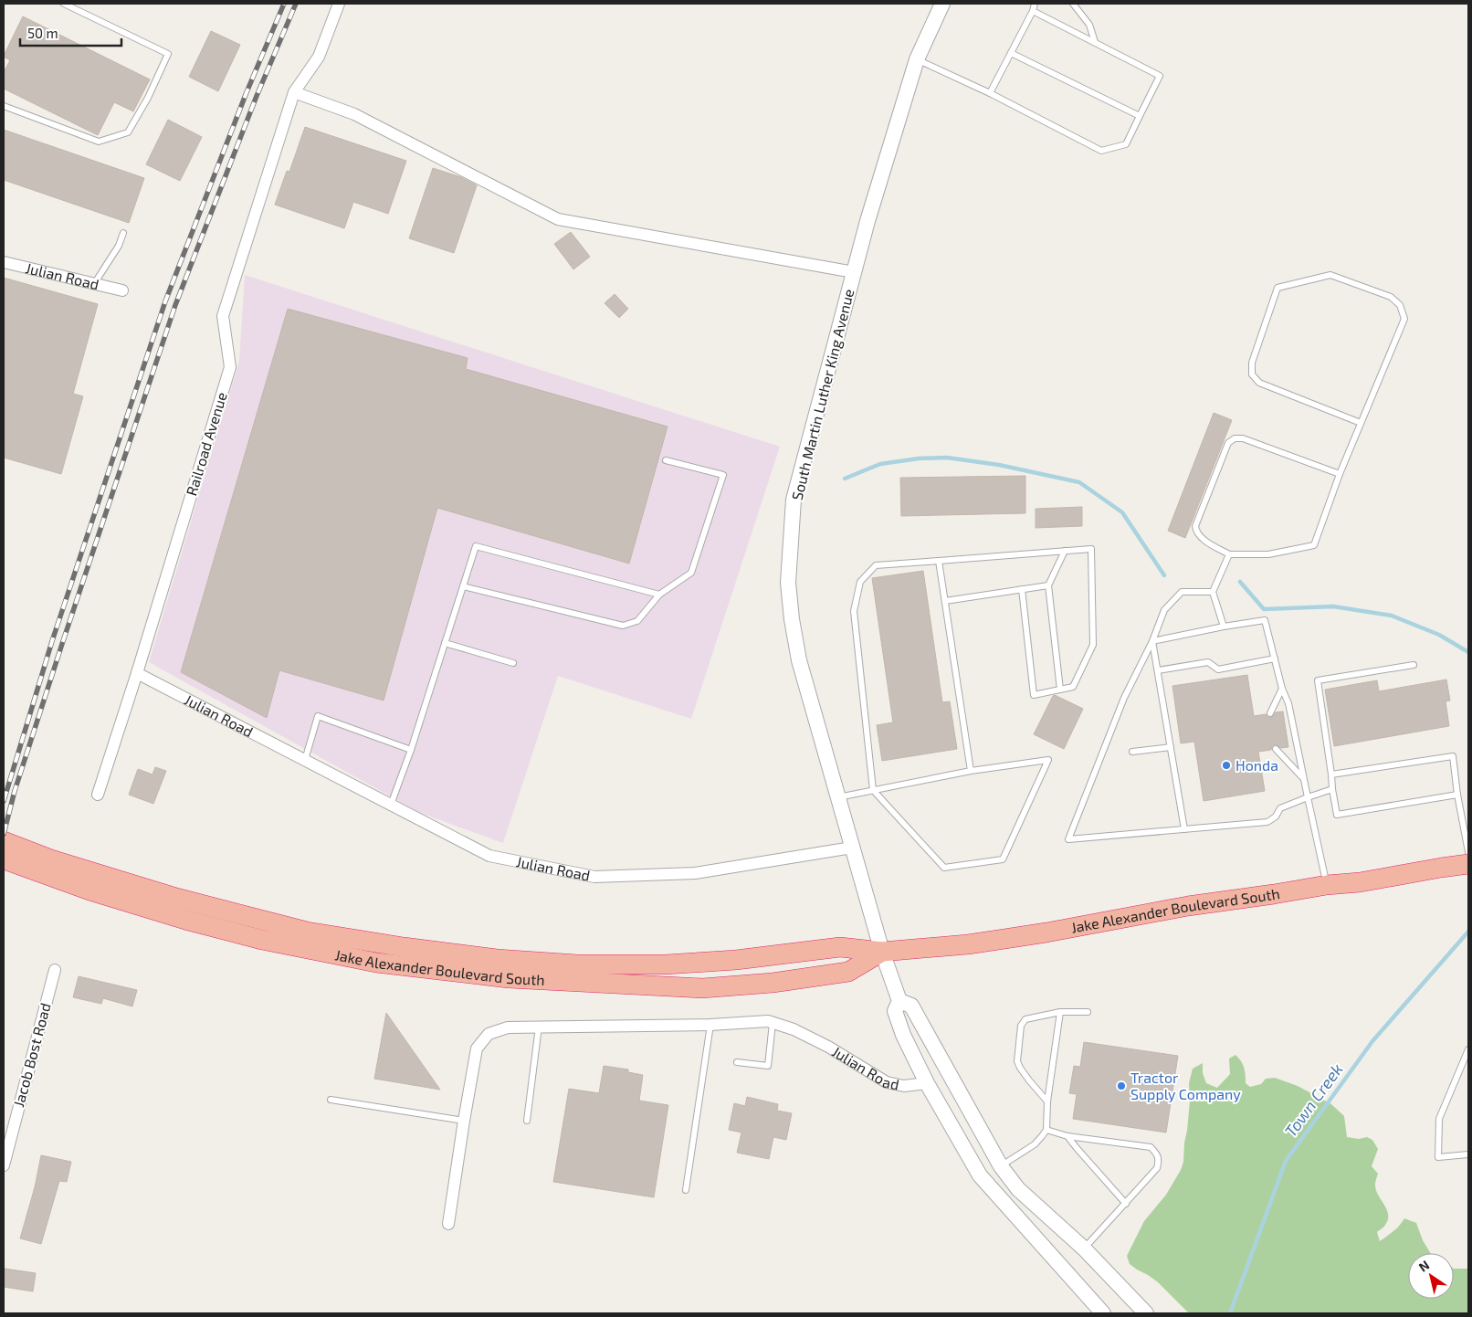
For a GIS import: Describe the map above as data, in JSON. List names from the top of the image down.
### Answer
{
  "streets": {
    "highway": ["Jake Alexander Boulevard South"],
    "street": [
      "Julian Road",
      "South Martin Luther King Avenue",
      "Railroad Avenue",
      "Jacob Bost Road"
    ]
  },
  "crossings": [
    ["Julian Road", "South Martin Luther King Avenue"],
    ["Julian Road", "Railroad Avenue"],
    ["Julian Road", "Jake Alexander Boulevard South"]
  ],
  "water": ["Town Creek"],
  "places": ["Honda", "Tractor Supply Company"],
  "scale_bar": "50 m",
  "north": "top left"
}
